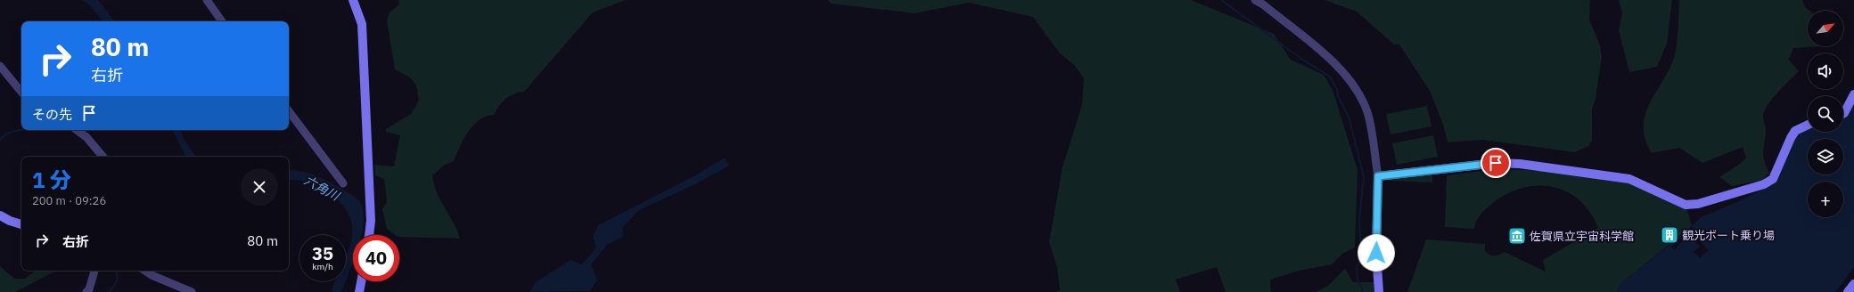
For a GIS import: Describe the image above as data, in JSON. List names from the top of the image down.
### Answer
{
  "water": ["六角川"],
  "places": {
    "building": ["観光ボート乗り場"],
    "museum": ["佐賀県立宇宙科学館"]
  },
  "north": "top right",
  "page": {
    "map_buttons": "+",
    "turn": ["80 m", "右折"],
    "then": "その先",
    "heading": ["1 分", "200 m · 09:26"],
    "list": [
      {
        "name": "右折",
        "value": "80 m"
      }
    ],
    "speed": "35 km/h",
    "limit": "40"
  }
}
